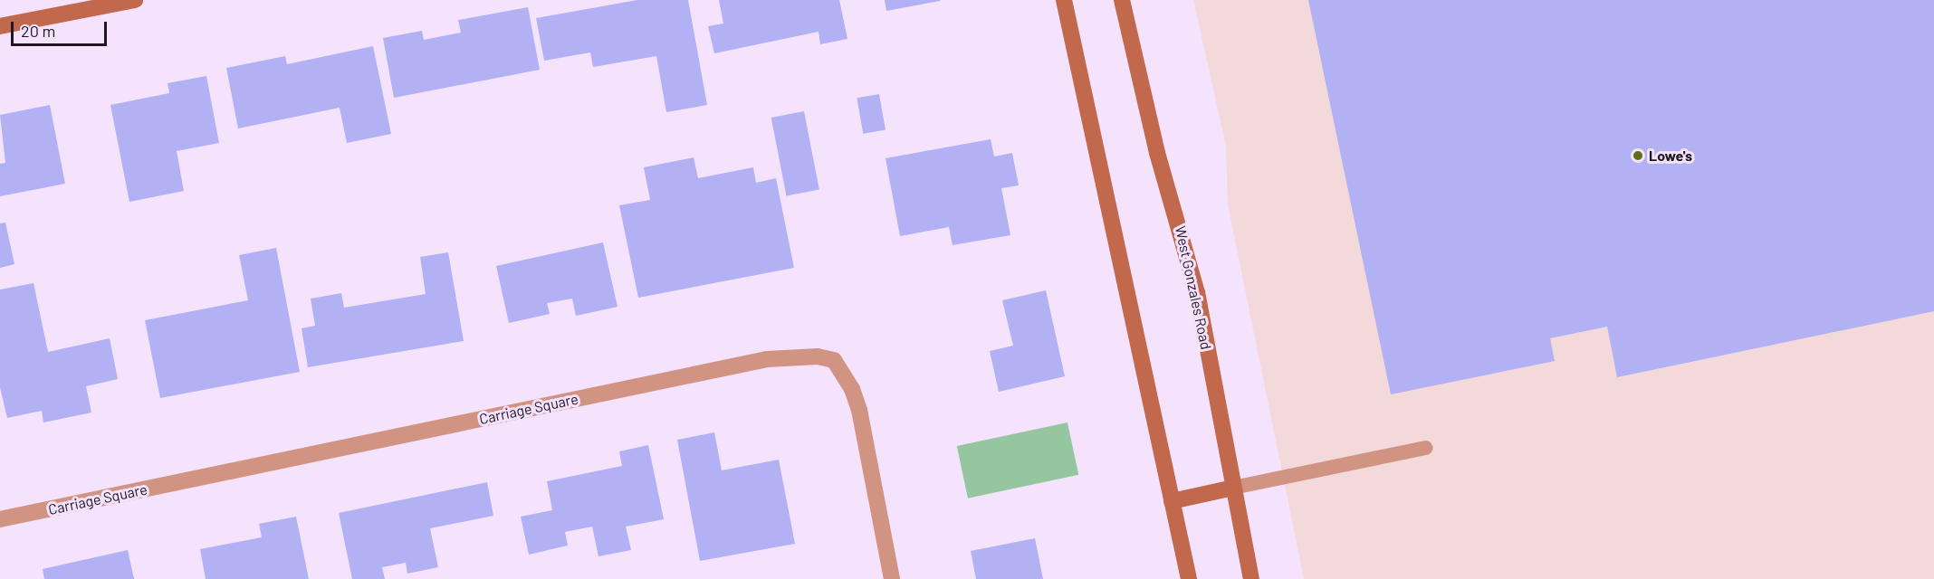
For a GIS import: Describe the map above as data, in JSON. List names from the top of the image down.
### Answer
{
  "streets": {
    "main road": ["West Gonzales Road"],
    "street": ["Carriage Square"]
  },
  "places": ["Lowe's"],
  "scale_bar": "20 m"
}
